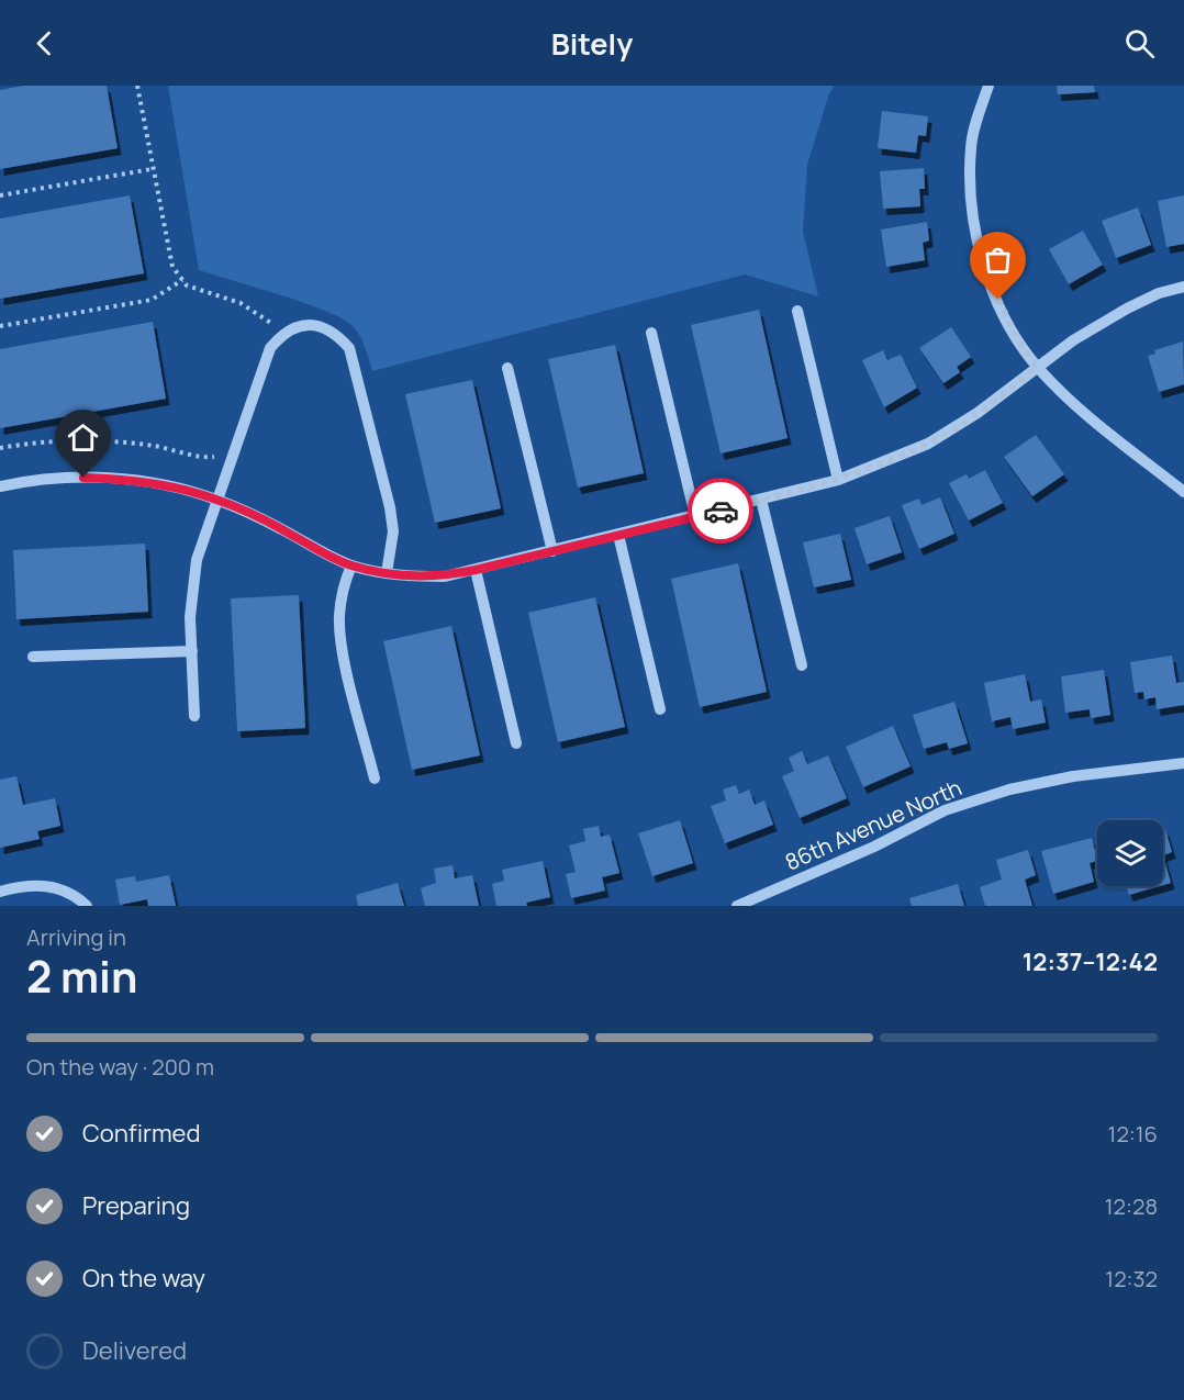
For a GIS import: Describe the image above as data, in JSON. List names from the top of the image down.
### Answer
{
  "streets": {
    "street": ["86th Avenue North"]
  },
  "page": {
    "header": "Bitely",
    "heading": ["2 min", "Arriving in", "12:37–12:42"],
    "bar": "On the way · 200 m",
    "list": [
      ["Confirmed", "12:16"],
      ["Preparing", "12:28"],
      ["On the way", "12:32"],
      "Delivered"
    ]
  }
}
